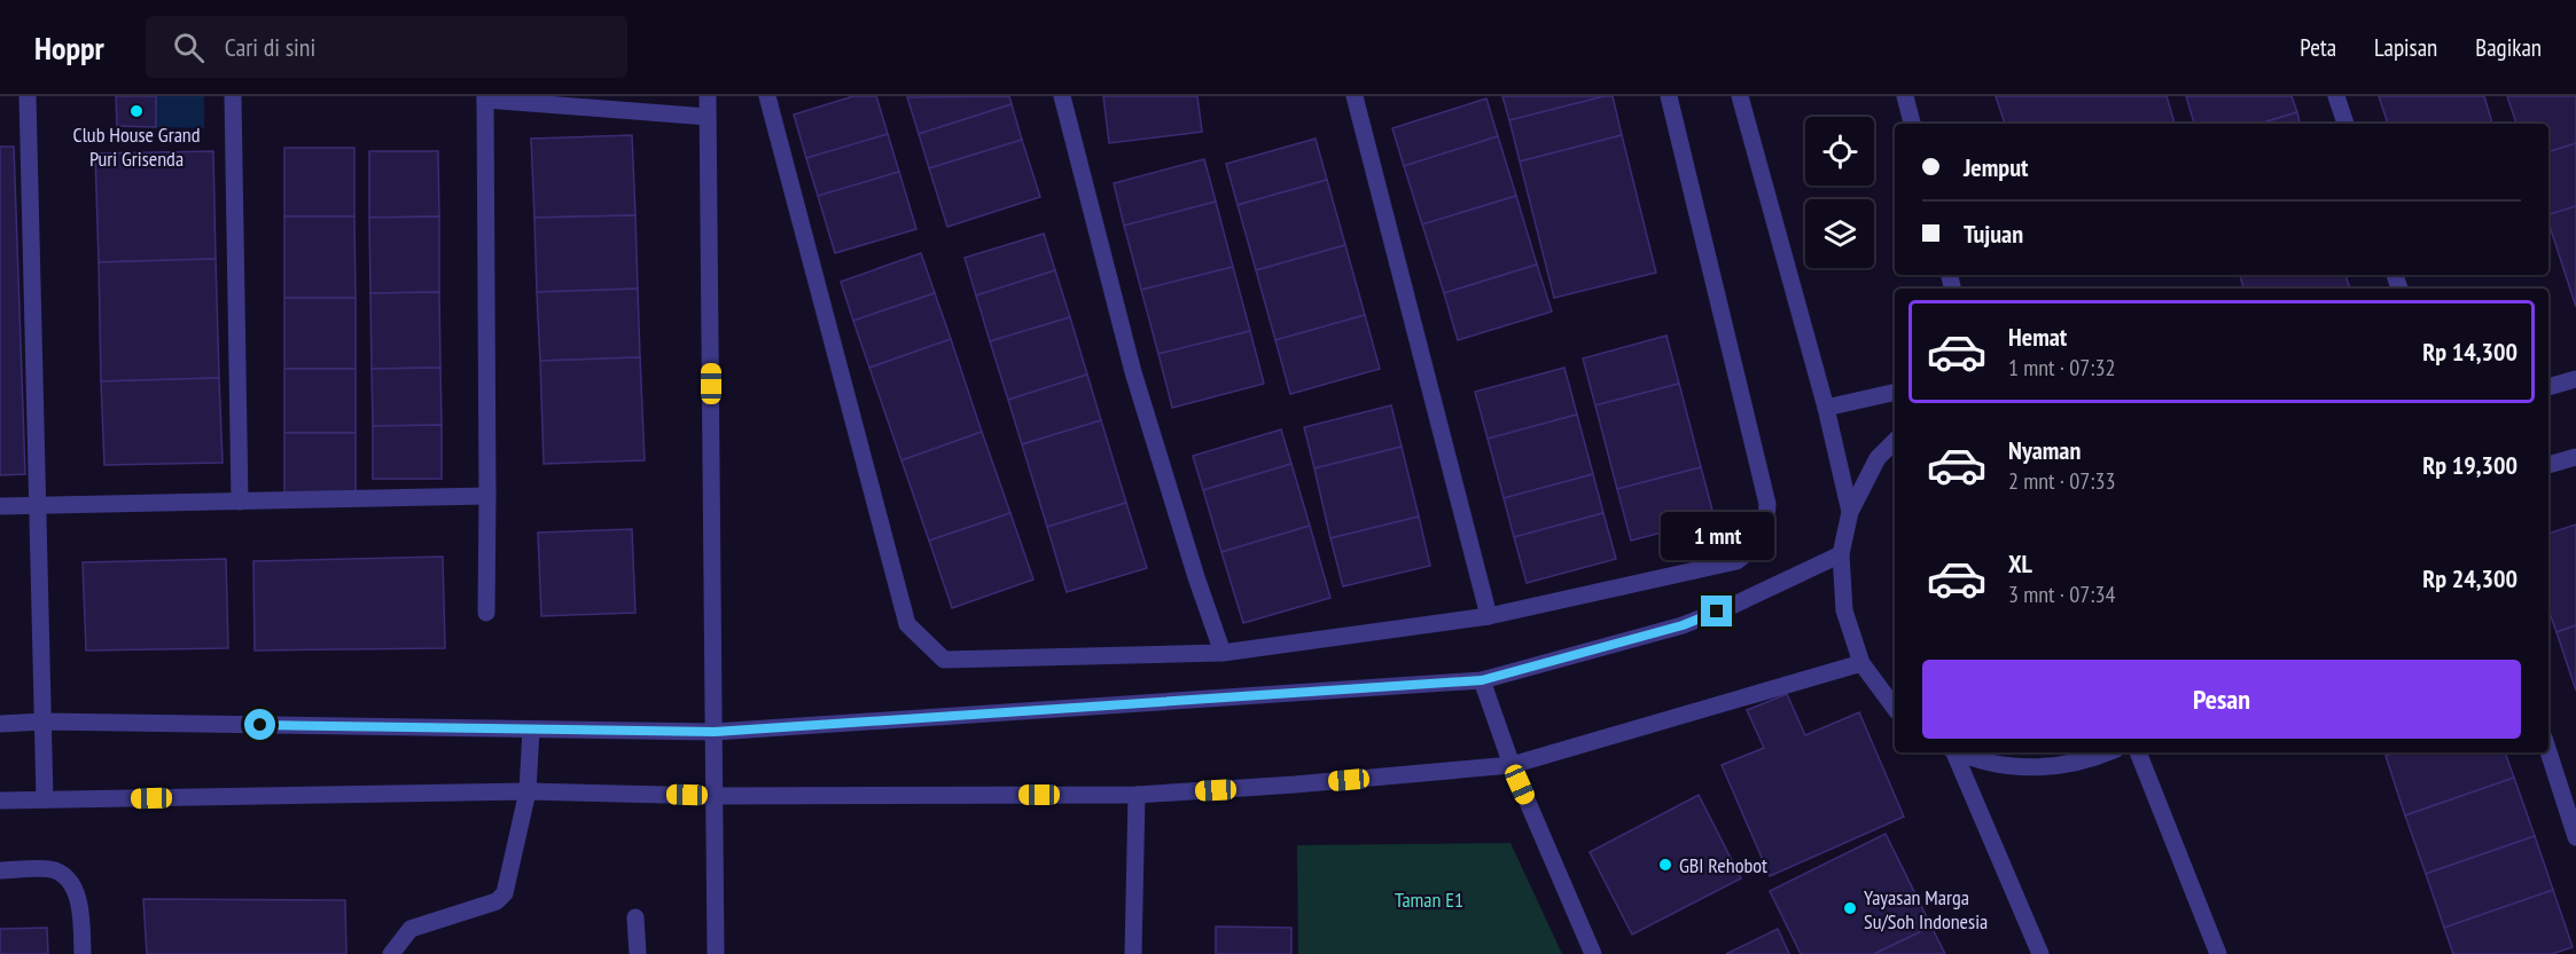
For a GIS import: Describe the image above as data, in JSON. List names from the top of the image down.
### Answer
{
  "parks": ["Taman E1"],
  "places": ["Club House Grand Puri Grisenda", "GBI Rehobot", "Yayasan Marga Su/Soh Indonesia"],
  "page": {
    "header": "Hoppr",
    "search": "Cari di sini",
    "nav": ["Peta", "Lapisan", "Bagikan"],
    "banner": ["Jemput", "Tujuan"],
    "list": [
      {
        "name": "Hemat",
        "note": "1 mnt · 07:32",
        "value": "Rp 14,300"
      },
      {
        "name": "Nyaman",
        "note": "2 mnt · 07:33",
        "value": "Rp 19,300"
      },
      {
        "name": "XL",
        "note": "3 mnt · 07:34",
        "value": "Rp 24,300"
      }
    ],
    "bubble": "1 mnt",
    "buttons": "Pesan"
  }
}
